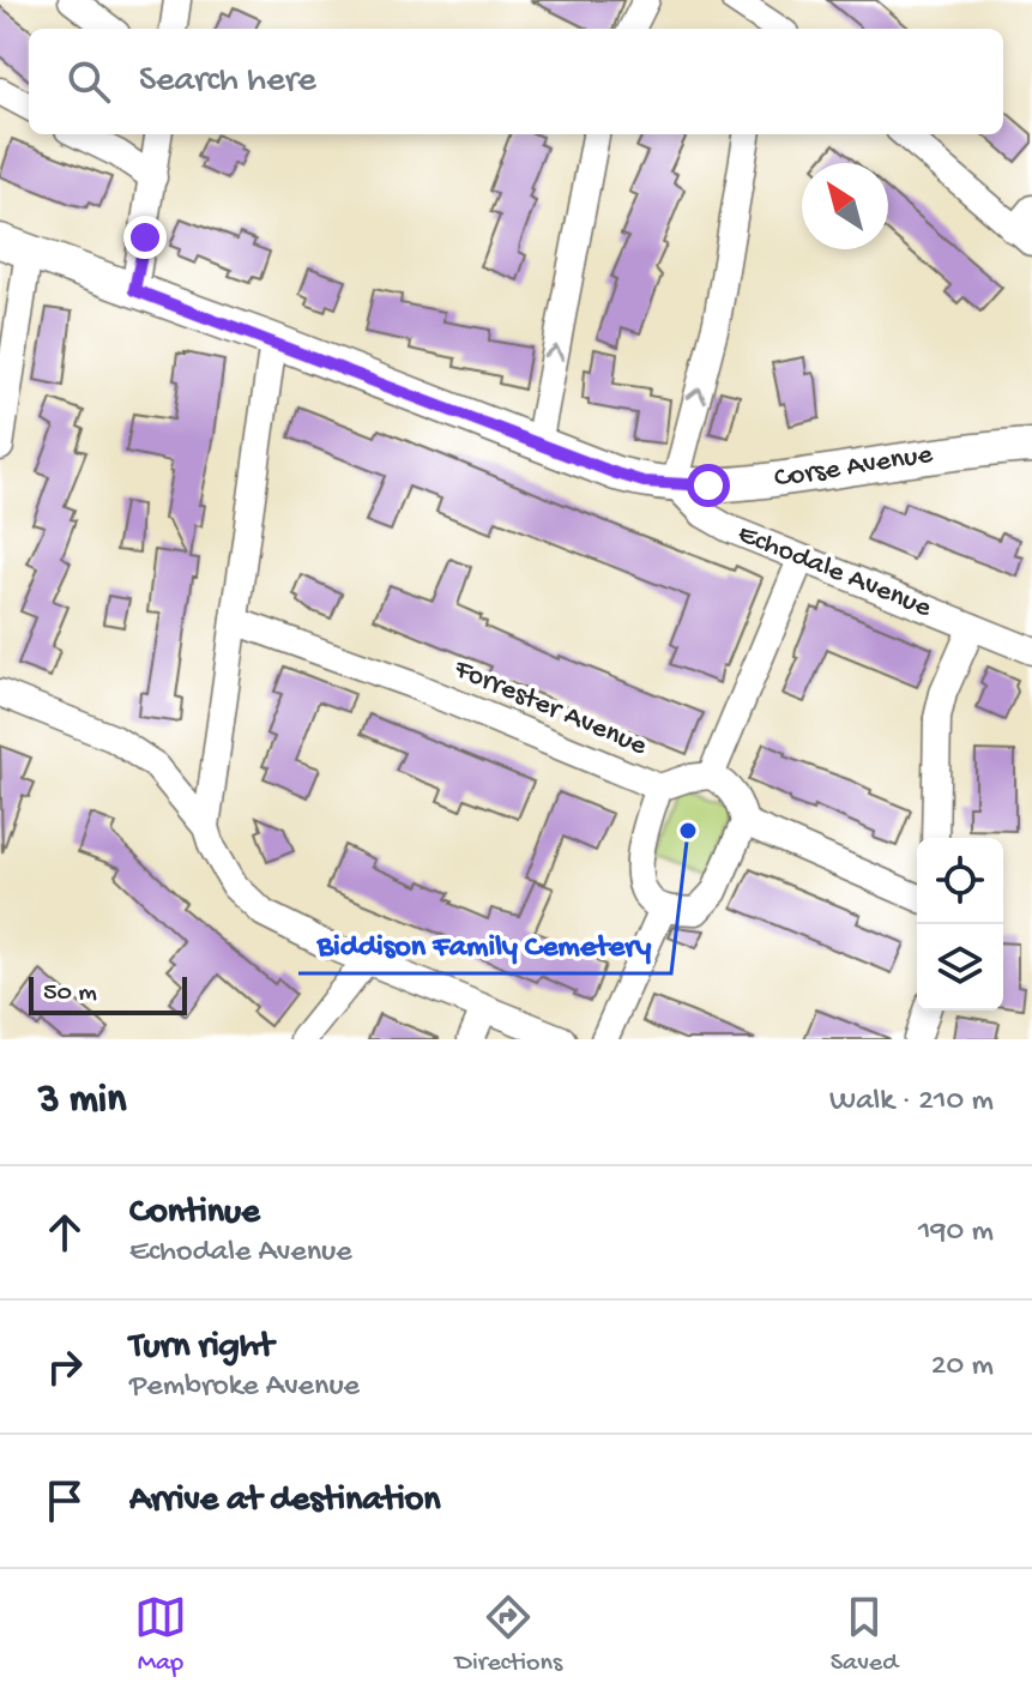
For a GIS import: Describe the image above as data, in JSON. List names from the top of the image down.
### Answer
{
  "streets": {
    "main road": ["Corse Avenue"],
    "street": ["Echodale Avenue", "Forrester Avenue"]
  },
  "crossings": [
    ["Corse Avenue", "Echodale Avenue"]
  ],
  "places": ["Biddison Family Cemetery"],
  "scale_bar": "50 m",
  "north": "top left",
  "page": {
    "search": "Search here",
    "scale": "50 m",
    "heading": ["3 min", "Walk · 210 m"],
    "list": [
      ["Continue", "Echodale Avenue", "190 m"],
      ["Turn right", "Pembroke Avenue", "20 m"],
      "Arrive at destination"
    ],
    "nav": ["Map", "Directions", "Saved"]
  }
}
